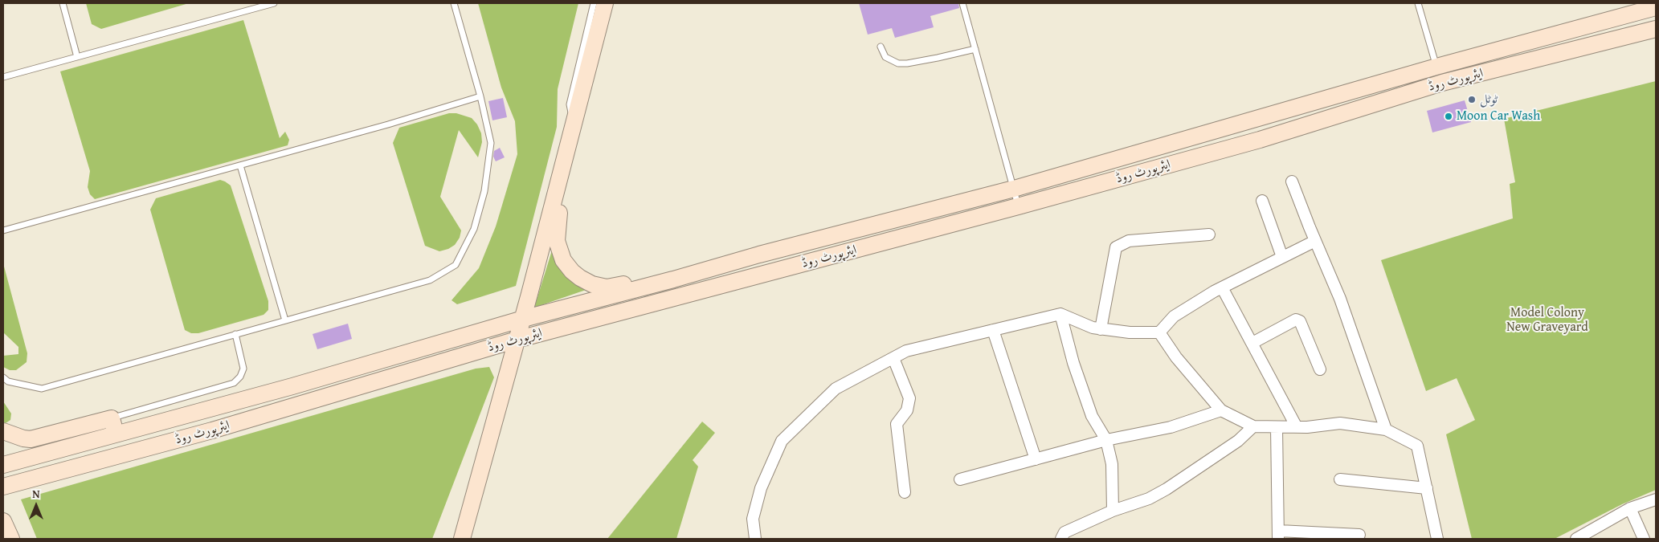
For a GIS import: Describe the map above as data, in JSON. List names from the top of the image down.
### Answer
{
  "streets": {
    "main road": ["ایئرپورٹ روڈ"]
  },
  "parks": ["Model Colony New Graveyard"],
  "places": ["ٹوٹل", "Moon Car Wash"],
  "north": "top"
}
